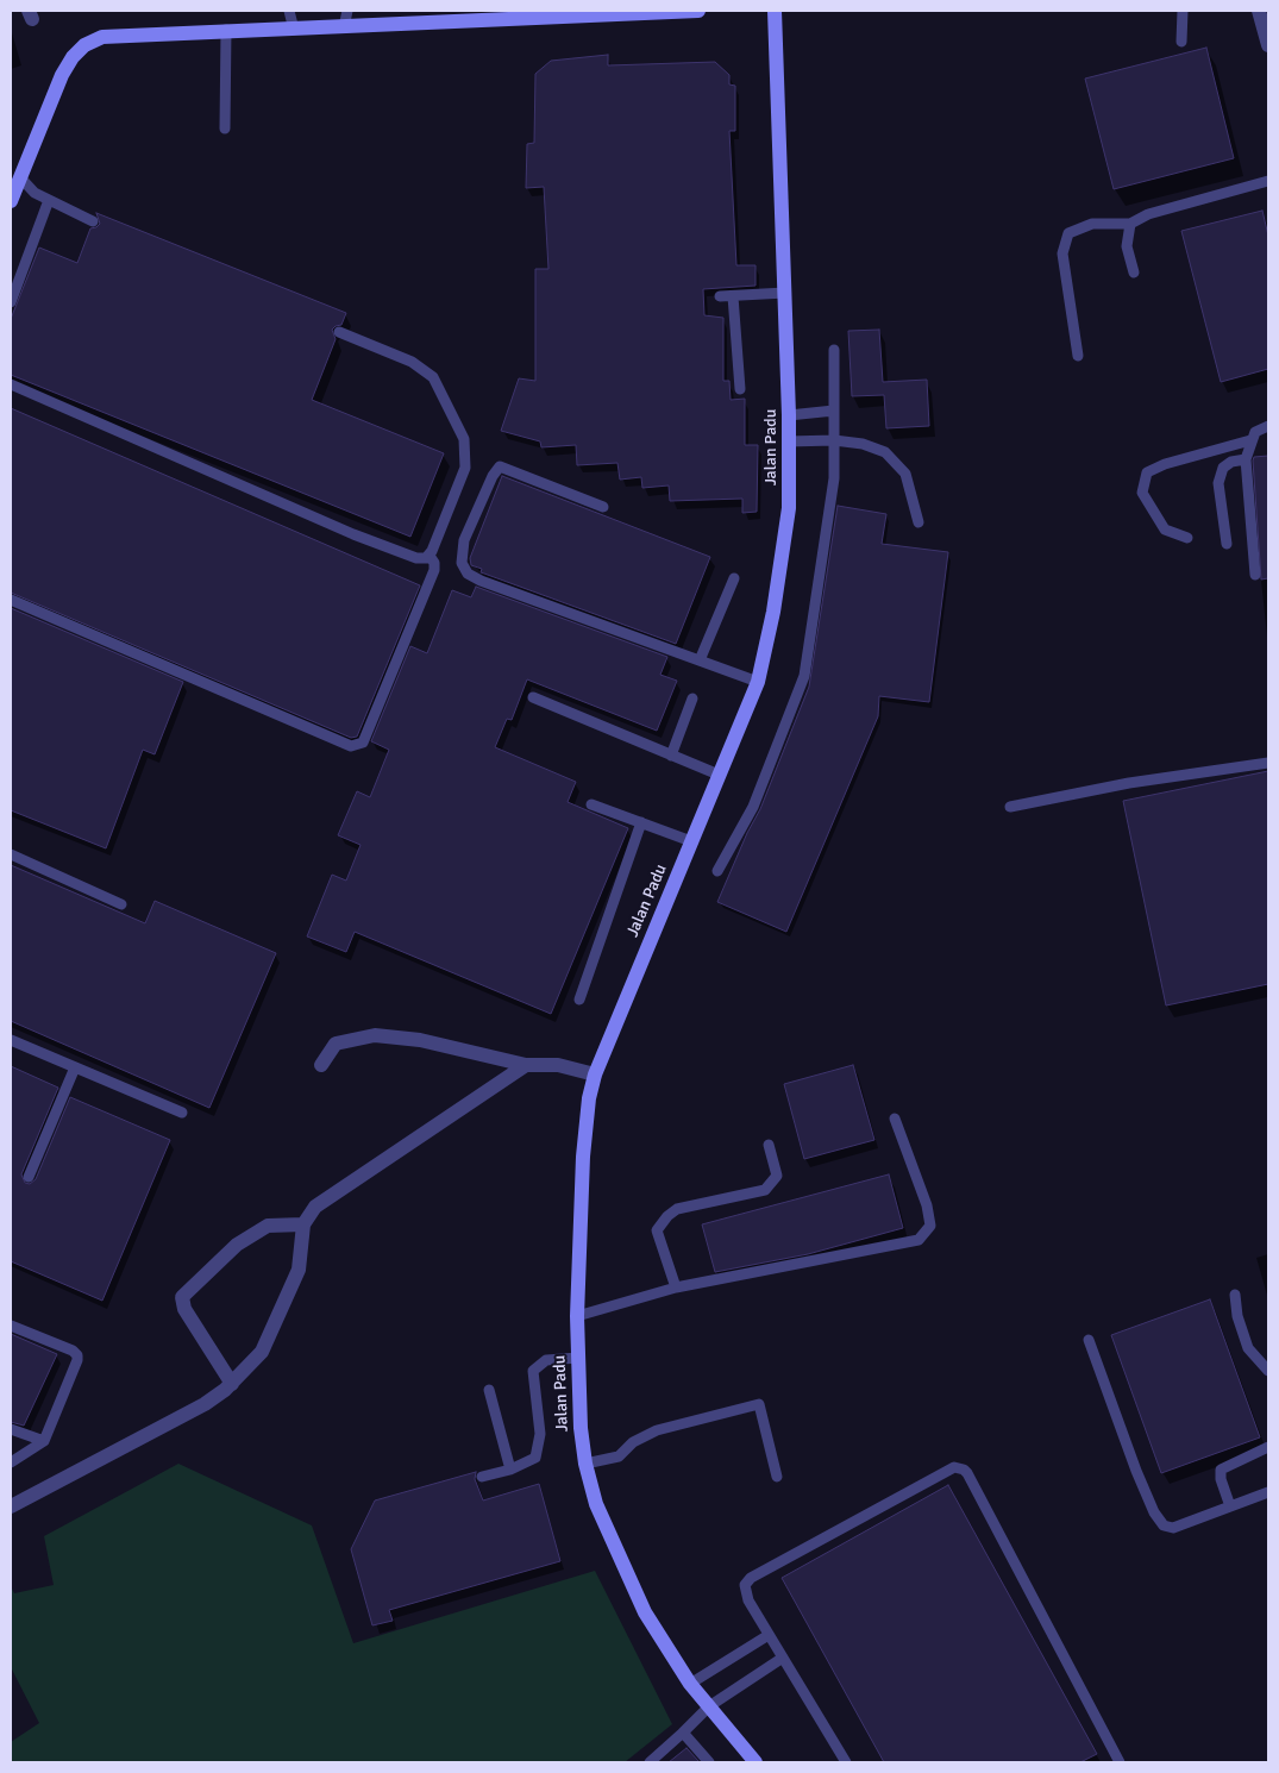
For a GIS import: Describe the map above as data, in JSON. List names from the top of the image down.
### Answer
{
  "streets": {
    "street": ["Jalan Padu"]
  }
}
